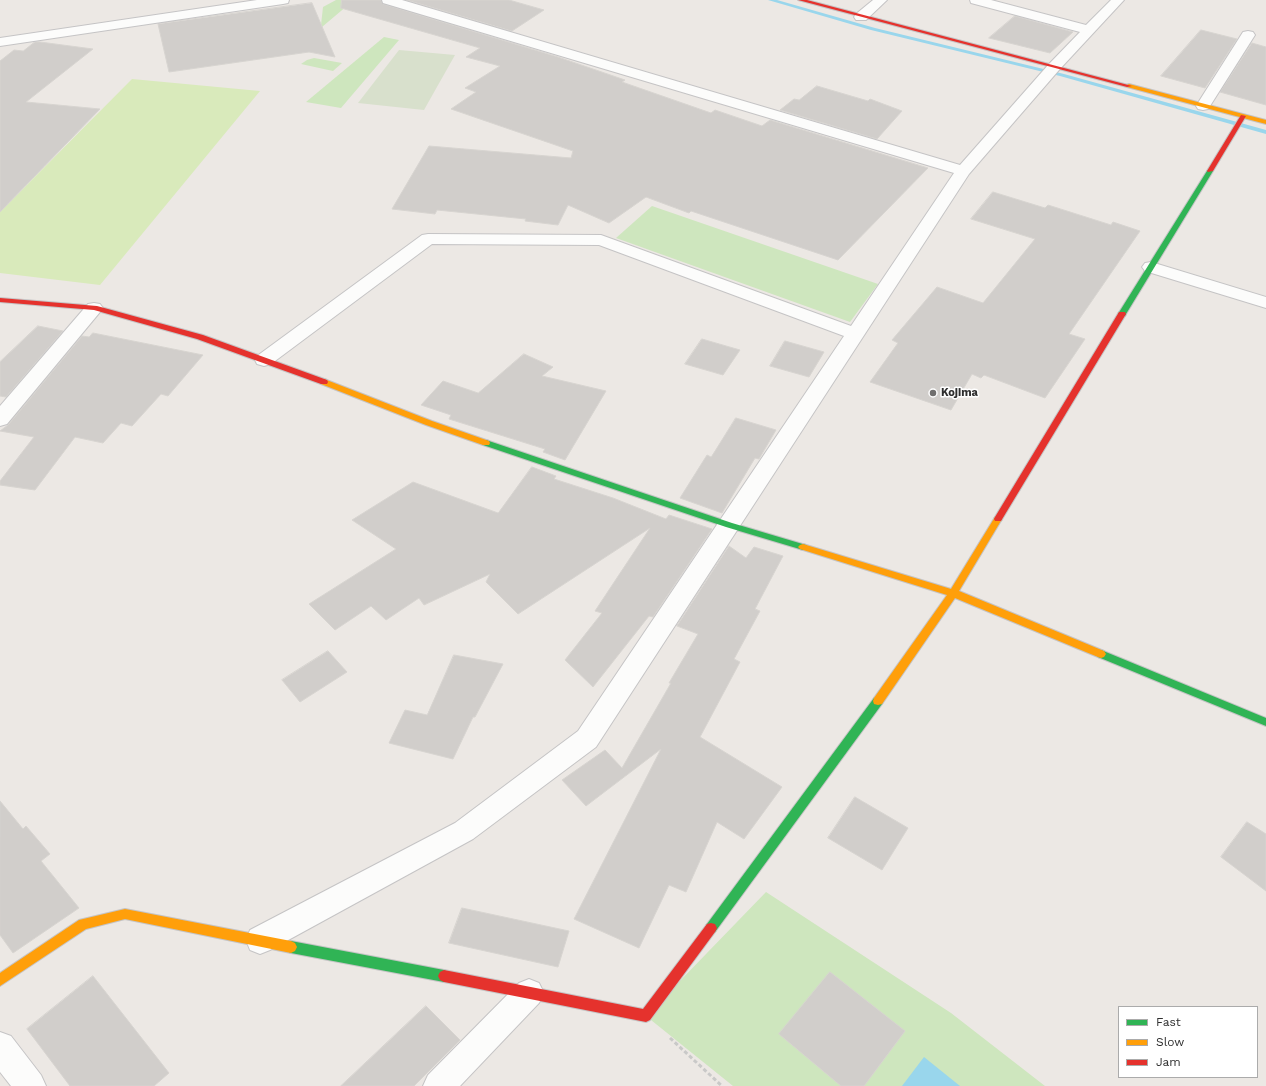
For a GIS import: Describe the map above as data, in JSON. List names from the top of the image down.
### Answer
{
  "places": ["Kojima"],
  "legend": ["Fast", "Slow", "Jam"]
}
